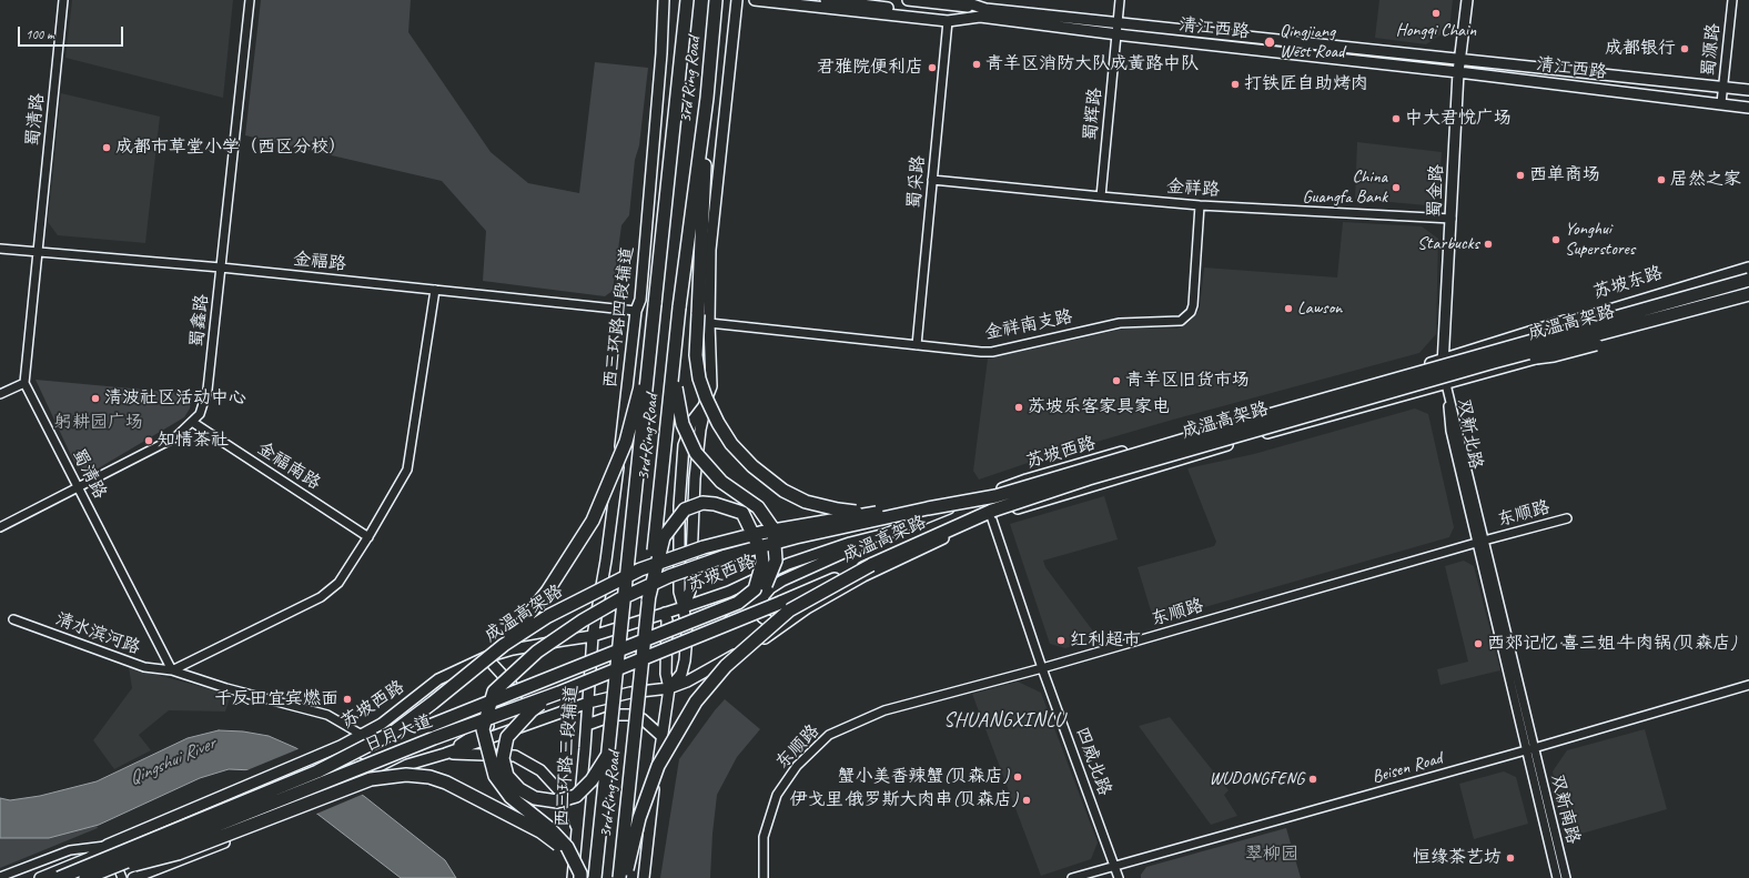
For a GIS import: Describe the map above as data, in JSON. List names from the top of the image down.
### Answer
{
  "streets": {
    "highway": ["3rd Ring Road", "成温高架路", "日月大道"],
    "main road": [
      "清江西路",
      "蜀金路",
      "苏坡东路",
      "西三环路四段辅道",
      "苏坡西路",
      "西三环路三段辅道"
    ],
    "street": [
      "蜀源路",
      "蜀辉路",
      "蜀清路",
      "蜀采路",
      "金祥路",
      "金福路",
      "蜀鑫路",
      "金祥南支路",
      "双新北路",
      "金福南路",
      "东顺路",
      "清水滨河路",
      "四威北路",
      "Beisen Road",
      "双新南路"
    ]
  },
  "crossings": [
    ["清江西路", "蜀源路"],
    ["清江西路", "蜀辉路"],
    ["清江西路", "蜀采路"],
    ["清江西路", "蜀金路"],
    ["蜀辉路", "金祥路"],
    ["蜀清路", "金福路"],
    ["蜀清路", "蜀鑫路"],
    ["蜀清路", "清水滨河路"],
    ["蜀采路", "金祥路"],
    ["蜀采路", "金祥南支路"],
    ["金祥路", "蜀金路"],
    ["金祥路", "金祥南支路"],
    ["蜀金路", "苏坡东路"],
    ["蜀金路", "双新北路"],
    ["蜀金路", "苏坡西路"],
    ["金福路", "西三环路四段辅道"],
    ["金福路", "蜀鑫路"],
    ["苏坡东路", "苏坡西路"],
    ["西三环路四段辅道", "苏坡西路"],
    ["西三环路四段辅道", "西三环路三段辅道"],
    ["蜀鑫路", "金福南路"],
    ["成温高架路", "日月大道"],
    ["双新北路", "东顺路"],
    ["双新北路", "Beisen Road"],
    ["双新北路", "双新南路"],
    ["苏坡西路", "西三环路三段辅道"],
    ["东顺路", "四威北路"],
    ["四威北路", "Beisen Road"],
    ["Beisen Road", "双新南路"]
  ],
  "districts": ["SHUANGXINLU"],
  "water": ["Qingshui River"],
  "parks": ["躬耕园广场", "翠柳园"],
  "places": [
    "Hongqi Chain",
    "Qingjiang West Road",
    "成都银行",
    "青羊区消防大队成黄路中队",
    "君雅院便利店",
    "打铁匠自助烤肉",
    "中大君悦广场",
    "成都市草堂小学（西区分校）",
    "西单商场",
    "居然之家",
    "China Guangfa Bank",
    "Yonghui Superstores",
    "Starbucks",
    "Lawson",
    "青羊区旧货市场",
    "清波社区活动中心",
    "苏坡乐客家具家电",
    "知情茶社",
    "红利超市",
    "西郊记忆·喜三姐·牛肉锅(贝森店)",
    "千反田宜宾燃面",
    "蟹小美香辣蟹(贝森店)",
    "WUDONGFENG",
    "伊戈里·俄罗斯大肉串(贝森店)",
    "恒缘茶艺坊"
  ],
  "scale_bar": "100 m"
}
